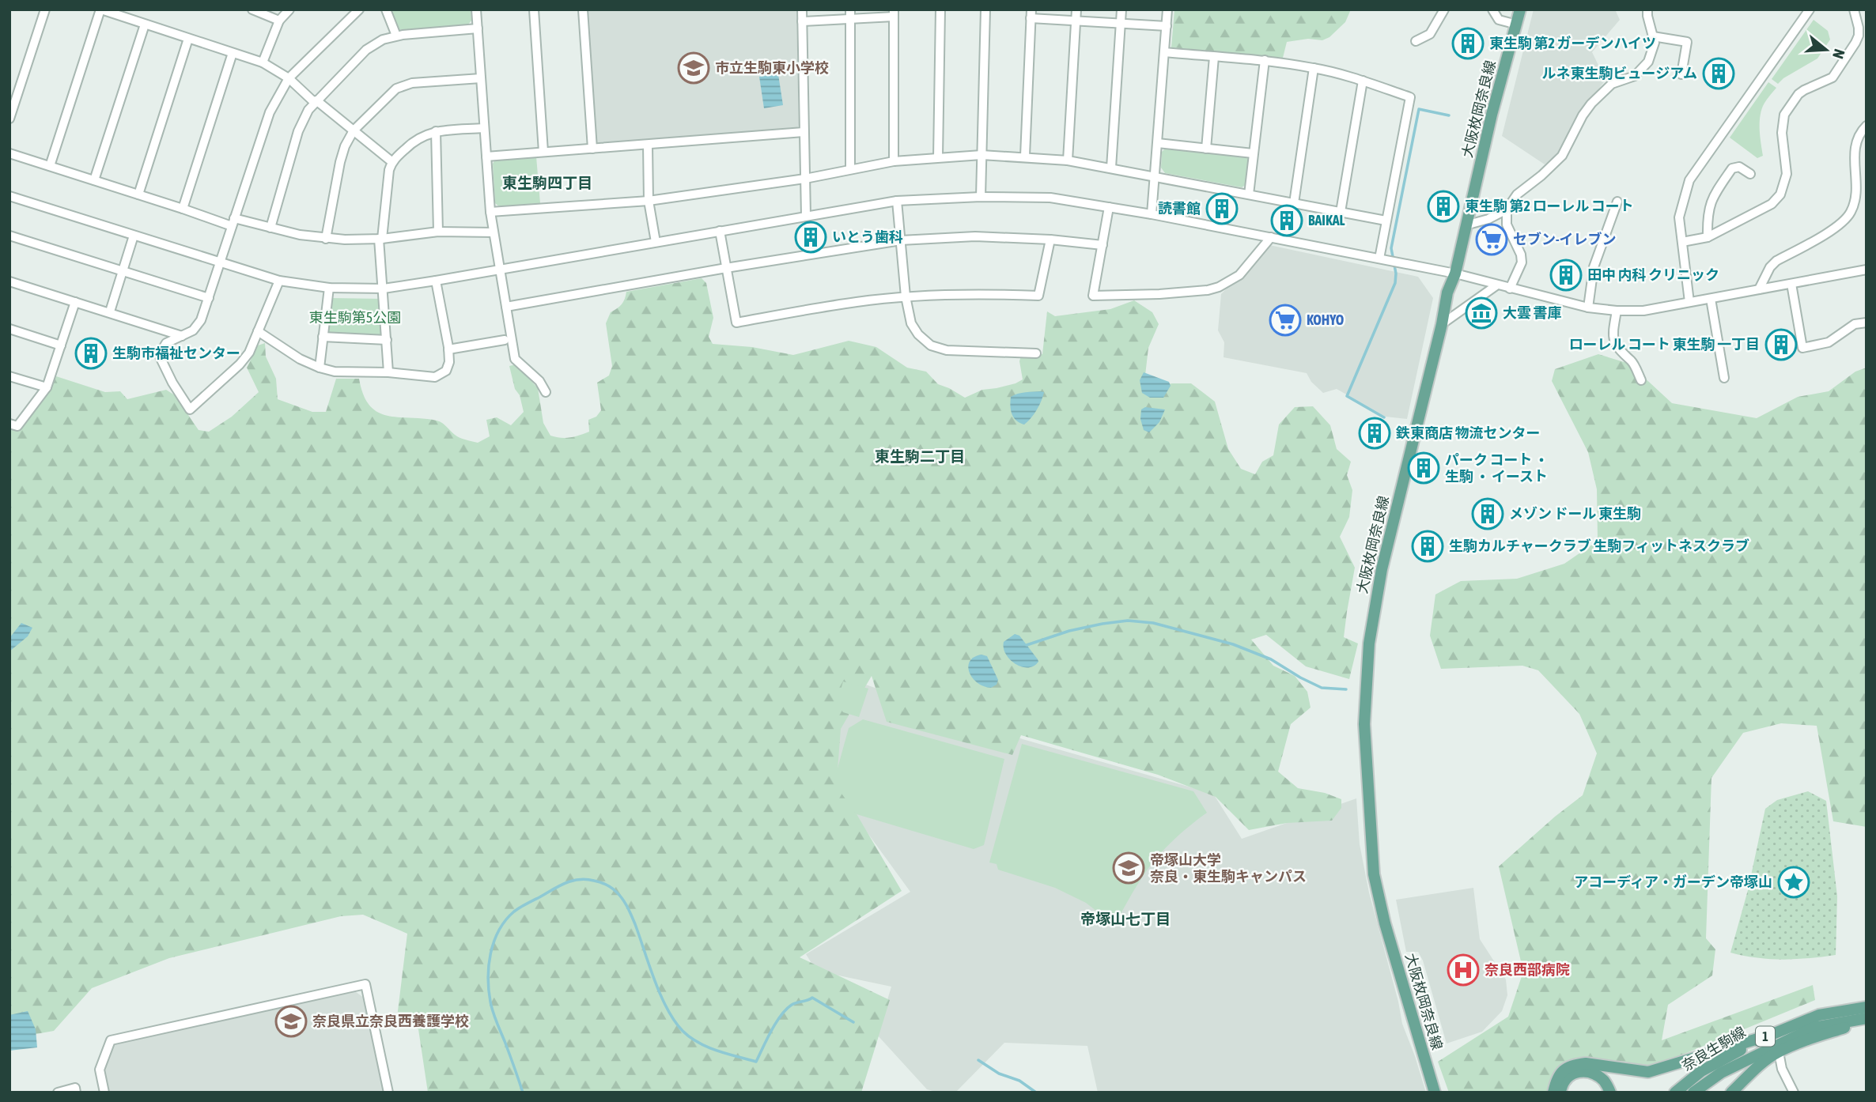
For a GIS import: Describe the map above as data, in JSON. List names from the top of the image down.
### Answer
{
  "streets": {
    "main road": ["大阪枚岡奈良線", "1", "奈良生駒線"]
  },
  "districts": ["東生駒四丁目", "東生駒二丁目", "帝塚山七丁目"],
  "parks": ["東生駒第5公園"],
  "places": {
    "building": [
      "東生駒 第2 ガーデンハイツ",
      "ルネ東生駒ビュージアム",
      "東生駒 第2 ローレル コート",
      "読書館",
      "BAIKAL",
      "いとう歯科",
      "田中 内科 クリニック",
      "ローレル コート 東生駒 一丁目",
      "生駒市福祉センター",
      "鉄東商店 物流センター",
      "パーク コート ・ 生駒 ・ イースト",
      "メゾン ドール 東生駒",
      "生駒カルチャークラブ 生駒フィットネスクラブ"
    ],
    "school or university": ["市立生駒東小学校", "帝塚山大学 奈良・東生駒キャンパス", "奈良県立奈良西養護学校"],
    "supermarket": ["セブン-イレブン", "KOHYO"],
    "museum": ["大雲 書庫"],
    "place": ["アコーディア・ガーデン帝塚山"],
    "hospital": ["奈良西部病院"]
  },
  "north": "right"
}
